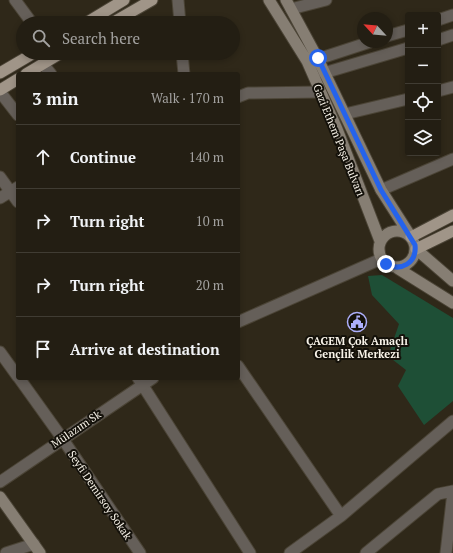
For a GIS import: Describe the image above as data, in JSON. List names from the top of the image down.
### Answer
{
  "streets": {
    "main road": ["Gazi Ethem Paşa Bulvarı"],
    "street": ["Mülazım Sk", "Seyfi Demirsoy Sokak"]
  },
  "crossings": [
    ["Mülazım Sk", "Seyfi Demirsoy Sokak"]
  ],
  "places": {
    "public building": ["ÇAGEM Çok Amaçlı Gençlik Merkezi"]
  },
  "north": "top left",
  "page": {
    "map_buttons": ["+", "−"],
    "search": "Search here",
    "heading": ["3 min", "Walk · 170 m"],
    "list": [
      ["Continue", "140 m"],
      ["Turn right", "10 m"],
      ["Turn right", "20 m"],
      "Arrive at destination"
    ]
  }
}
